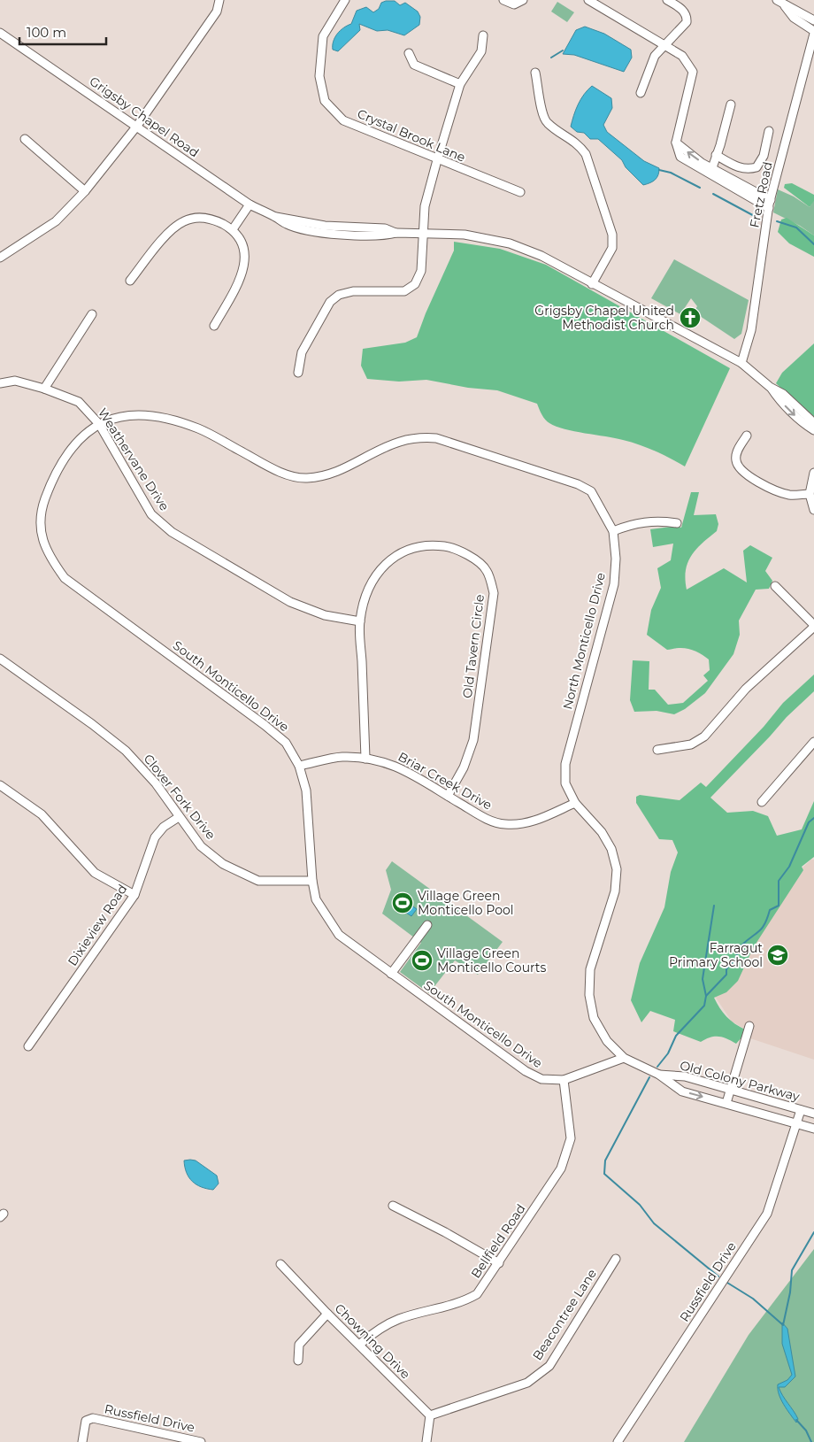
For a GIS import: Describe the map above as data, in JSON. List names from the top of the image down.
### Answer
{
  "streets": {
    "street": [
      "Grigsby Chapel Road",
      "Crystal Brook Lane",
      "Fretz Road",
      "Weathervane Drive",
      "North Monticello Drive",
      "Old Tavern Circle",
      "South Monticello Drive",
      "Briar Creek Drive",
      "Clover Fork Drive",
      "Dixieview Road",
      "Old Colony Parkway",
      "Bellfield Road",
      "Russfield Drive",
      "Beacontree Lane",
      "Chowning Drive"
    ]
  },
  "crossings": [
    ["Grigsby Chapel Road", "Fretz Road"],
    ["Weathervane Drive", "North Monticello Drive"],
    ["Weathervane Drive", "Old Tavern Circle"],
    ["Weathervane Drive", "South Monticello Drive"],
    ["North Monticello Drive", "South Monticello Drive"],
    ["North Monticello Drive", "Briar Creek Drive"],
    ["North Monticello Drive", "Old Colony Parkway"],
    ["Old Tavern Circle", "Briar Creek Drive"],
    ["South Monticello Drive", "Briar Creek Drive"],
    ["South Monticello Drive", "Clover Fork Drive"],
    ["South Monticello Drive", "Old Colony Parkway"],
    ["South Monticello Drive", "Bellfield Road"],
    ["Clover Fork Drive", "Dixieview Road"],
    ["Old Colony Parkway", "Russfield Drive"],
    ["Bellfield Road", "Chowning Drive"],
    ["Beacontree Lane", "Chowning Drive"]
  ],
  "places": {
    "church": ["Grigsby Chapel United Methodist Church"],
    "sports": ["Village Green Monticello Pool", "Village Green Monticello Courts"],
    "school or university": ["Farragut Primary School"]
  },
  "scale_bar": "100 m"
}
